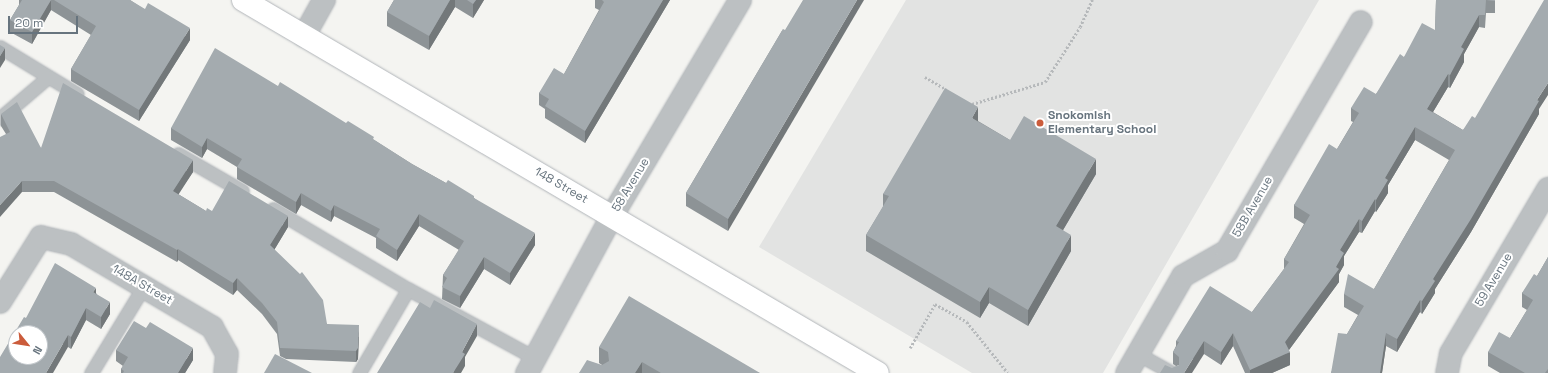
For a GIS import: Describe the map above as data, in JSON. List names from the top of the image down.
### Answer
{
  "streets": {
    "main road": ["148 Street"],
    "street": [
      "58 Avenue",
      "58B Avenue",
      "59 Avenue",
      "148A Street"
    ]
  },
  "crossings": [
    ["58 Avenue", "148 Street"]
  ],
  "places": ["Snokomish Elementary School"],
  "scale_bar": "20 m",
  "north": "bottom right"
}
